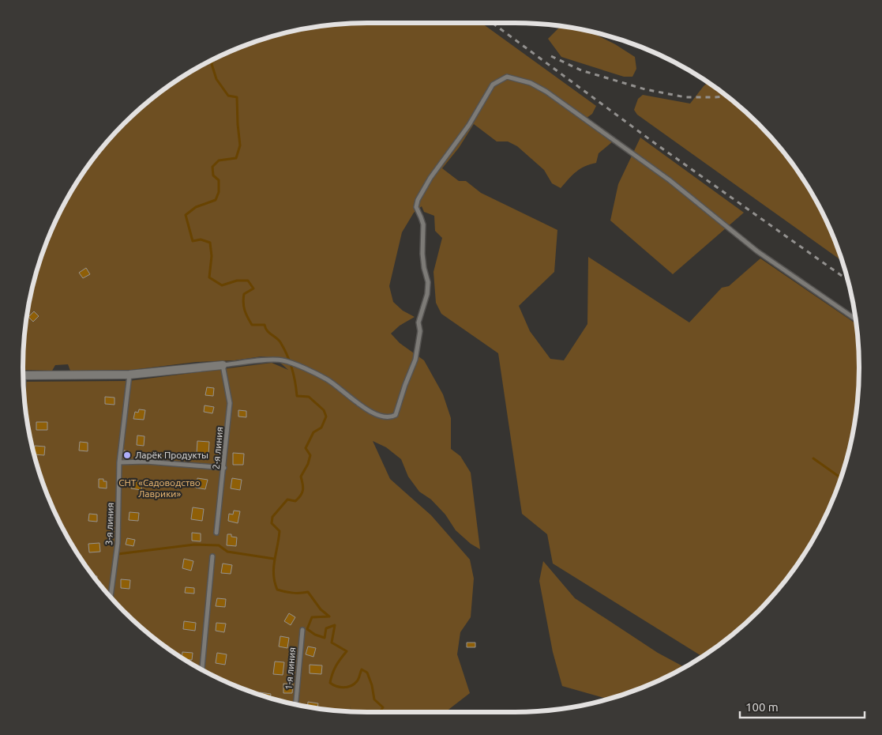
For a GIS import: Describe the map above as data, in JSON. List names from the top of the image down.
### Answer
{
  "streets": {
    "lane": ["2-я линия", "3-я линия", "1-я линия"]
  },
  "parks": ["СНТ «Садоводство Лаврики»"],
  "places": ["Ларёк Продукты"],
  "scale_bar": "100 m"
}
